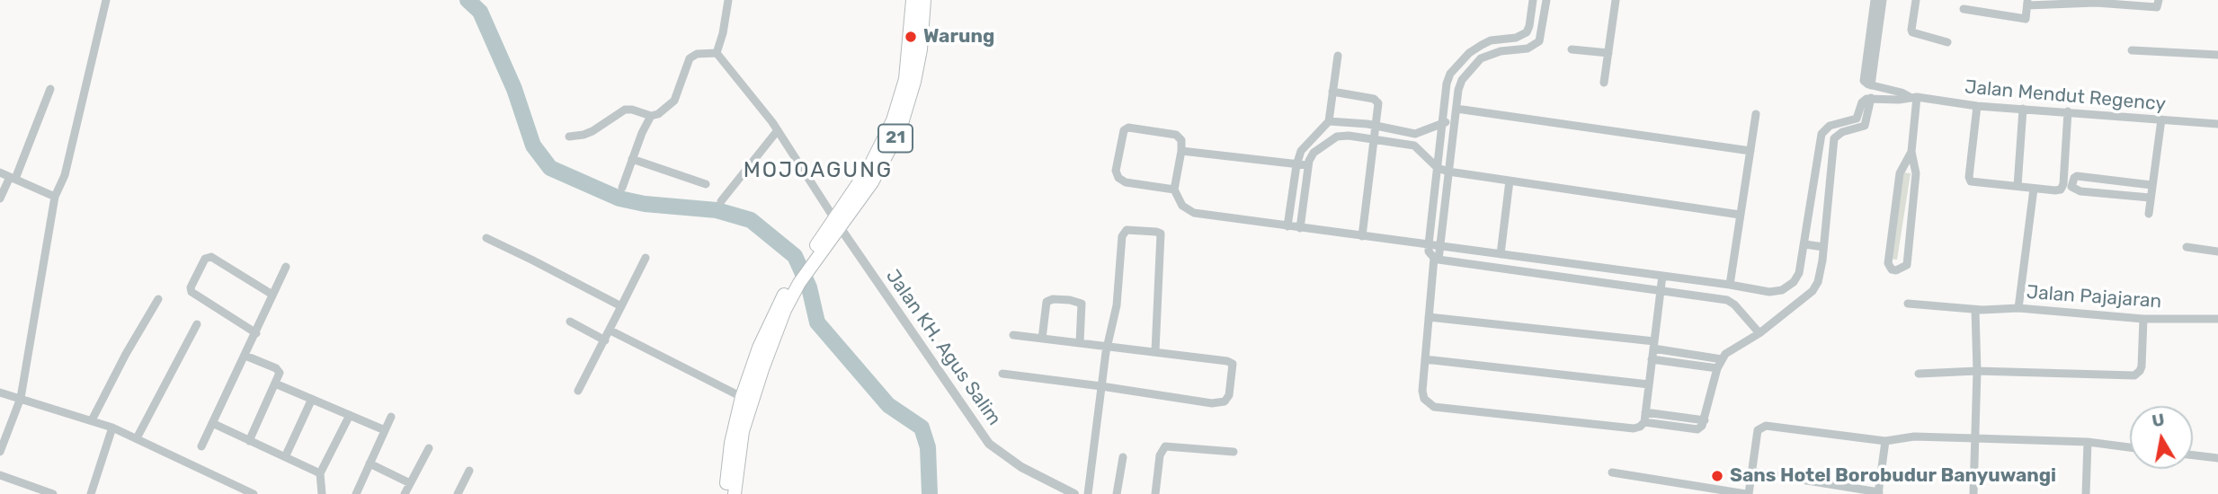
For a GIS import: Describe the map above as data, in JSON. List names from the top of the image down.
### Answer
{
  "streets": {
    "highway": ["21"],
    "street": ["Jalan Mendut Regency", "Jalan Pajajaran", "Jalan KH. Agus Salim"]
  },
  "crossings": [
    ["21", "Jalan KH. Agus Salim"]
  ],
  "districts": ["MOJOAGUNG"],
  "places": ["Warung", "Sans Hotel Borobudur Banyuwangi"],
  "north": "top"
}
